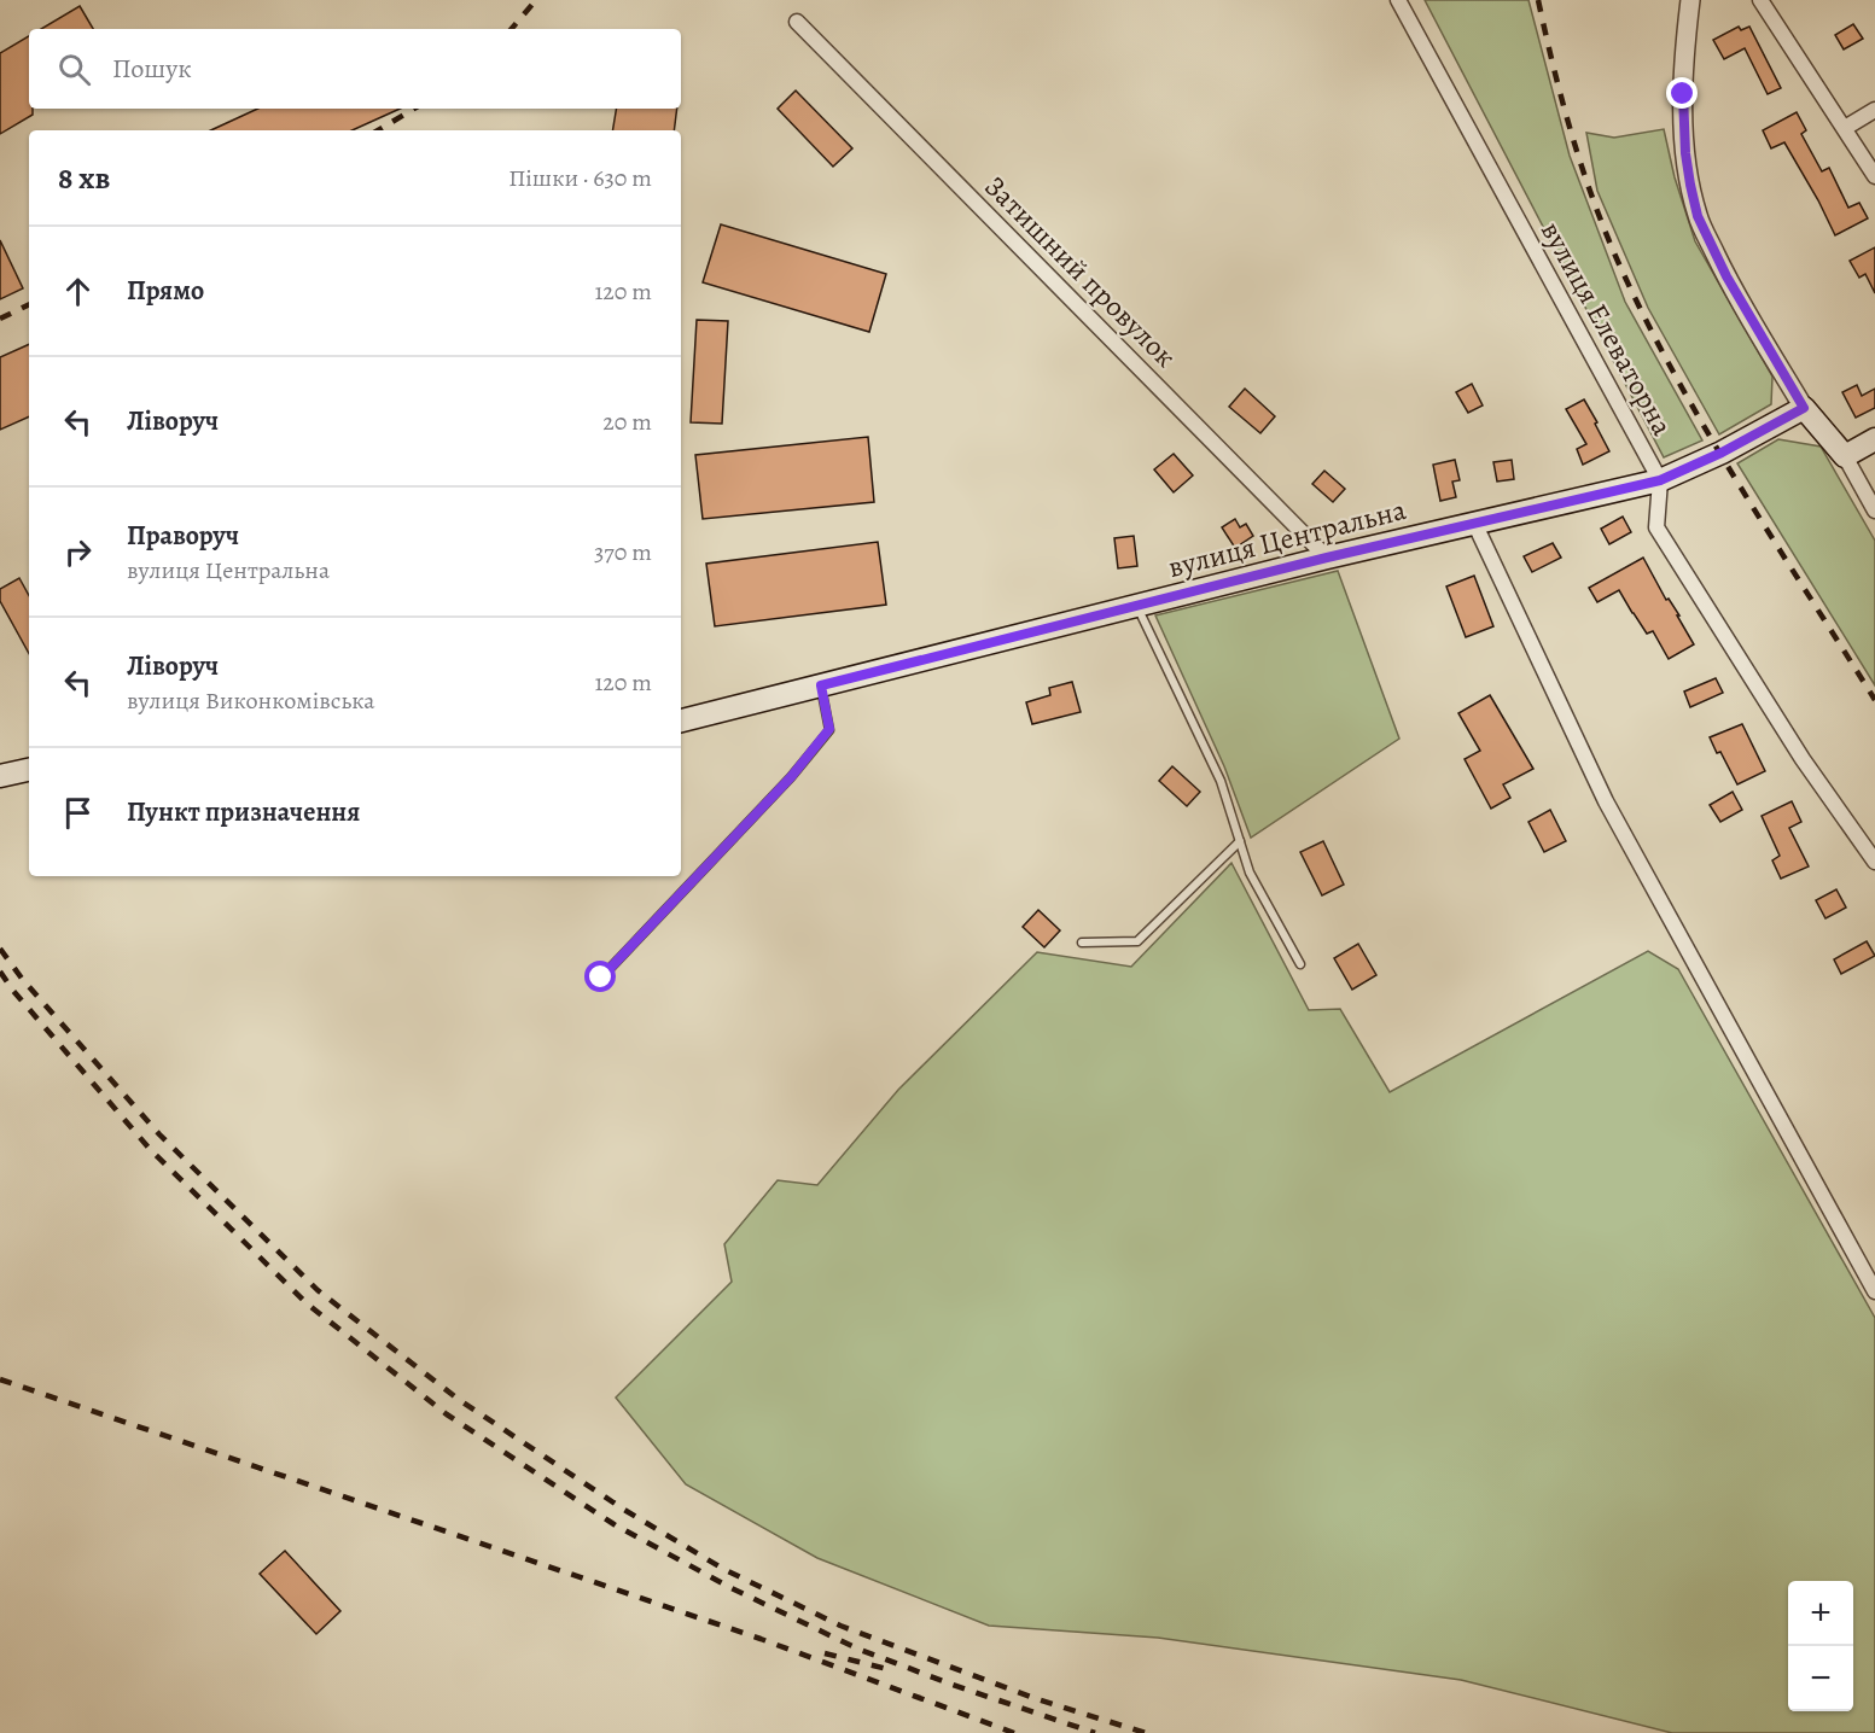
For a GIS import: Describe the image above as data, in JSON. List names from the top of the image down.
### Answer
{
  "streets": {
    "main road": ["вулиця Центральна"],
    "street": ["Затишний провулок", "вулиця Елеваторна"]
  },
  "crossings": [
    ["Затишний провулок", "вулиця Центральна"],
    ["вулиця Елеваторна", "вулиця Центральна"]
  ],
  "page": {
    "search": "Пошук",
    "heading": ["8 хв", "Пішки · 630 m"],
    "list": [
      ["Прямо", "120 m"],
      ["Ліворуч", "20 m"],
      ["Праворуч", "вулиця Центральна", "370 m"],
      ["Ліворуч", "вулиця Виконкомівська", "120 m"],
      "Пункт призначення"
    ],
    "map_buttons": ["+", "−"]
  }
}
